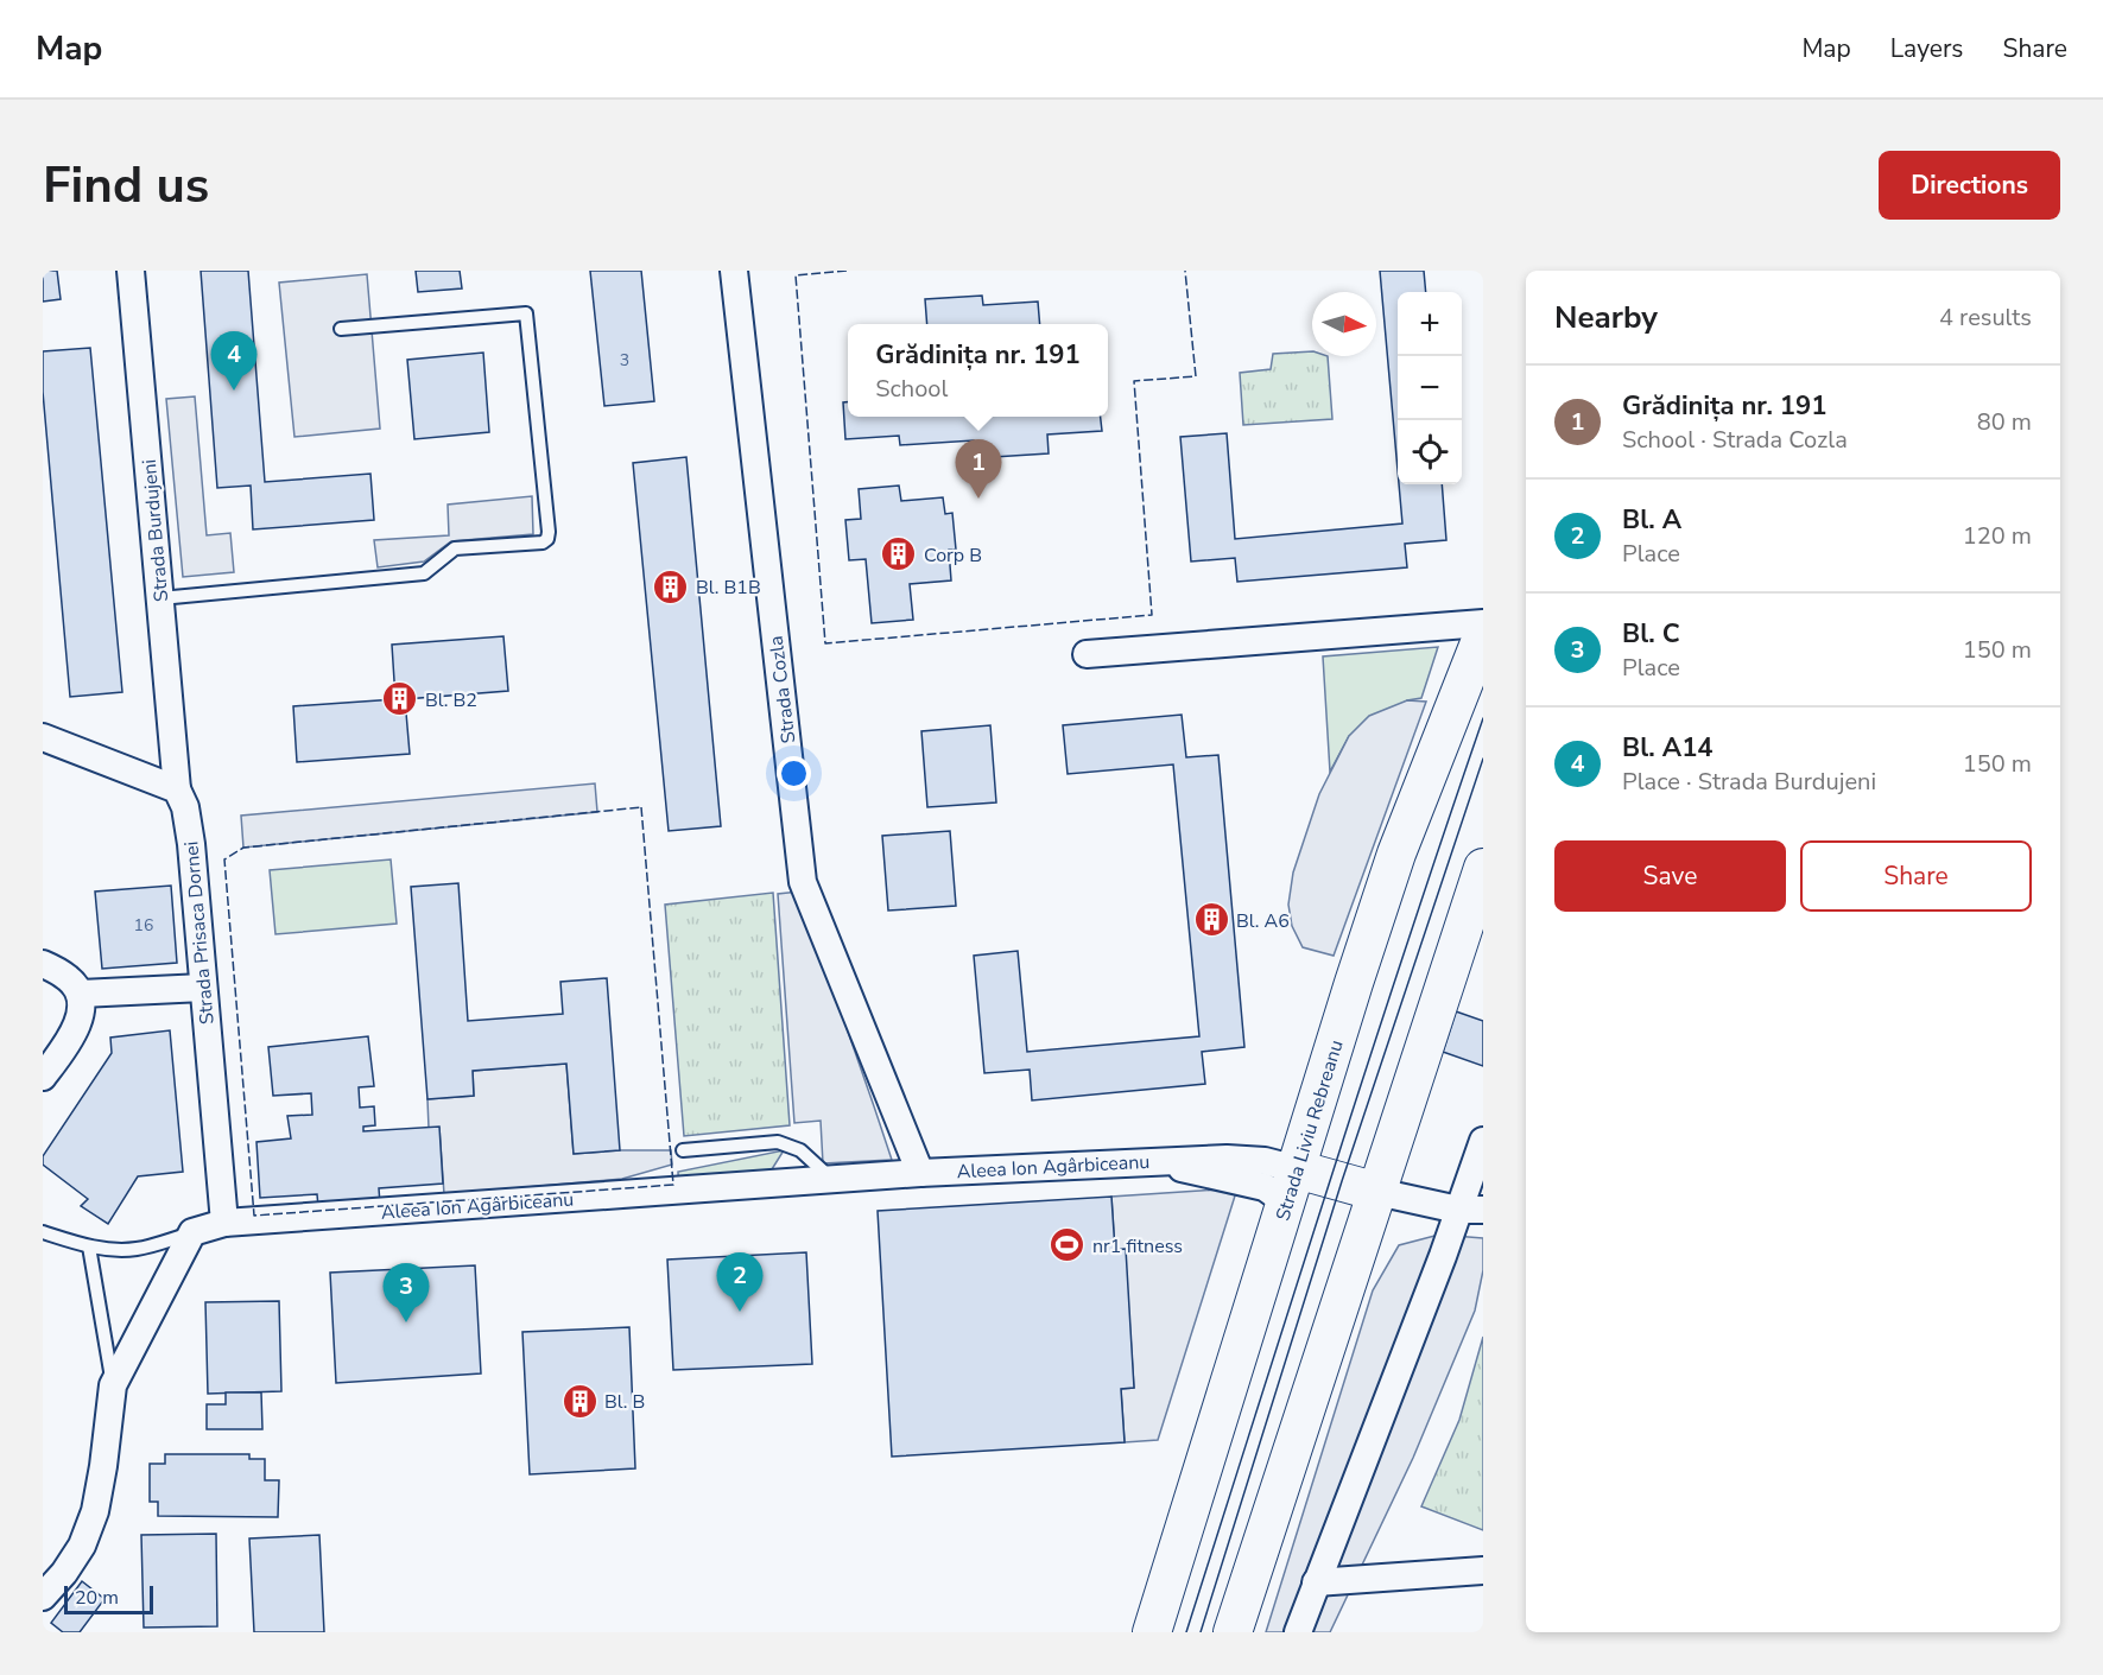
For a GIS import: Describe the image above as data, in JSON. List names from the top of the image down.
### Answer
{
  "streets": {
    "street": [
      "Strada Burdujeni",
      "Strada Cozla",
      "Strada Prisaca Dornei",
      "Strada Liviu Rebreanu",
      "Aleea Ion Agârbiceanu"
    ]
  },
  "crossings": [
    ["Strada Burdujeni", "Strada Prisaca Dornei"],
    ["Strada Cozla", "Aleea Ion Agârbiceanu"],
    ["Strada Prisaca Dornei", "Aleea Ion Agârbiceanu"],
    ["Strada Liviu Rebreanu", "Aleea Ion Agârbiceanu"]
  ],
  "places": {
    "building": [
      "Corp B",
      "Bl. B1B",
      "Bl. B2",
      "Bl. A6",
      "Bl. B"
    ],
    "sports": ["nr1 fitness"]
  },
  "house_numbers": ["3", "16"],
  "scale_bar": "20 m",
  "north": "right",
  "page": {
    "header": "Map",
    "nav": ["Map", "Layers", "Share"],
    "buttons": [
      "Directions",
      ["Save", "Share"]
    ],
    "title": "Find us",
    "heading": ["Nearby", "4 results"],
    "map_buttons": ["+", "−"],
    "popup": ["Grădinița nr. 191", "School"],
    "pins": [
      "4",
      "1",
      "2",
      "3"
    ],
    "list": [
      {
        "mark": "1",
        "name": "Grădinița nr. 191",
        "note": "School · Strada Cozla",
        "value": "80 m"
      },
      {
        "mark": "2",
        "name": "Bl. A",
        "note": "Place",
        "value": "120 m"
      },
      {
        "mark": "3",
        "name": "Bl. C",
        "note": "Place",
        "value": "150 m"
      },
      {
        "mark": "4",
        "name": "Bl. A14",
        "note": "Place · Strada Burdujeni",
        "value": "150 m"
      }
    ],
    "scale": "20 m"
  }
}
